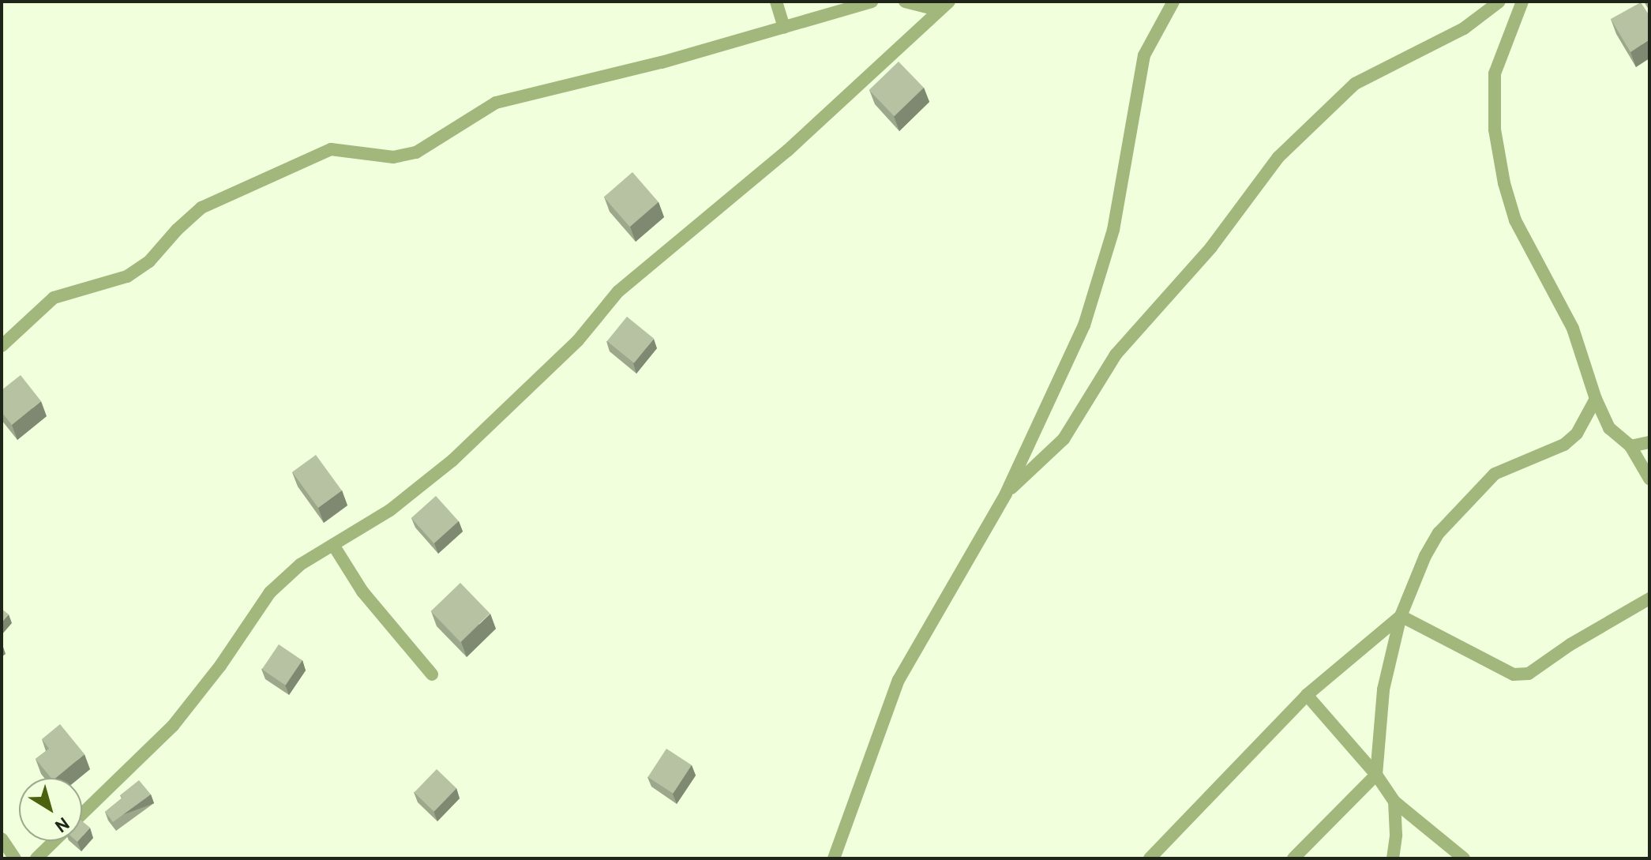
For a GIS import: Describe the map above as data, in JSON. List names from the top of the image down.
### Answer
{
  "north": "bottom right"
}
